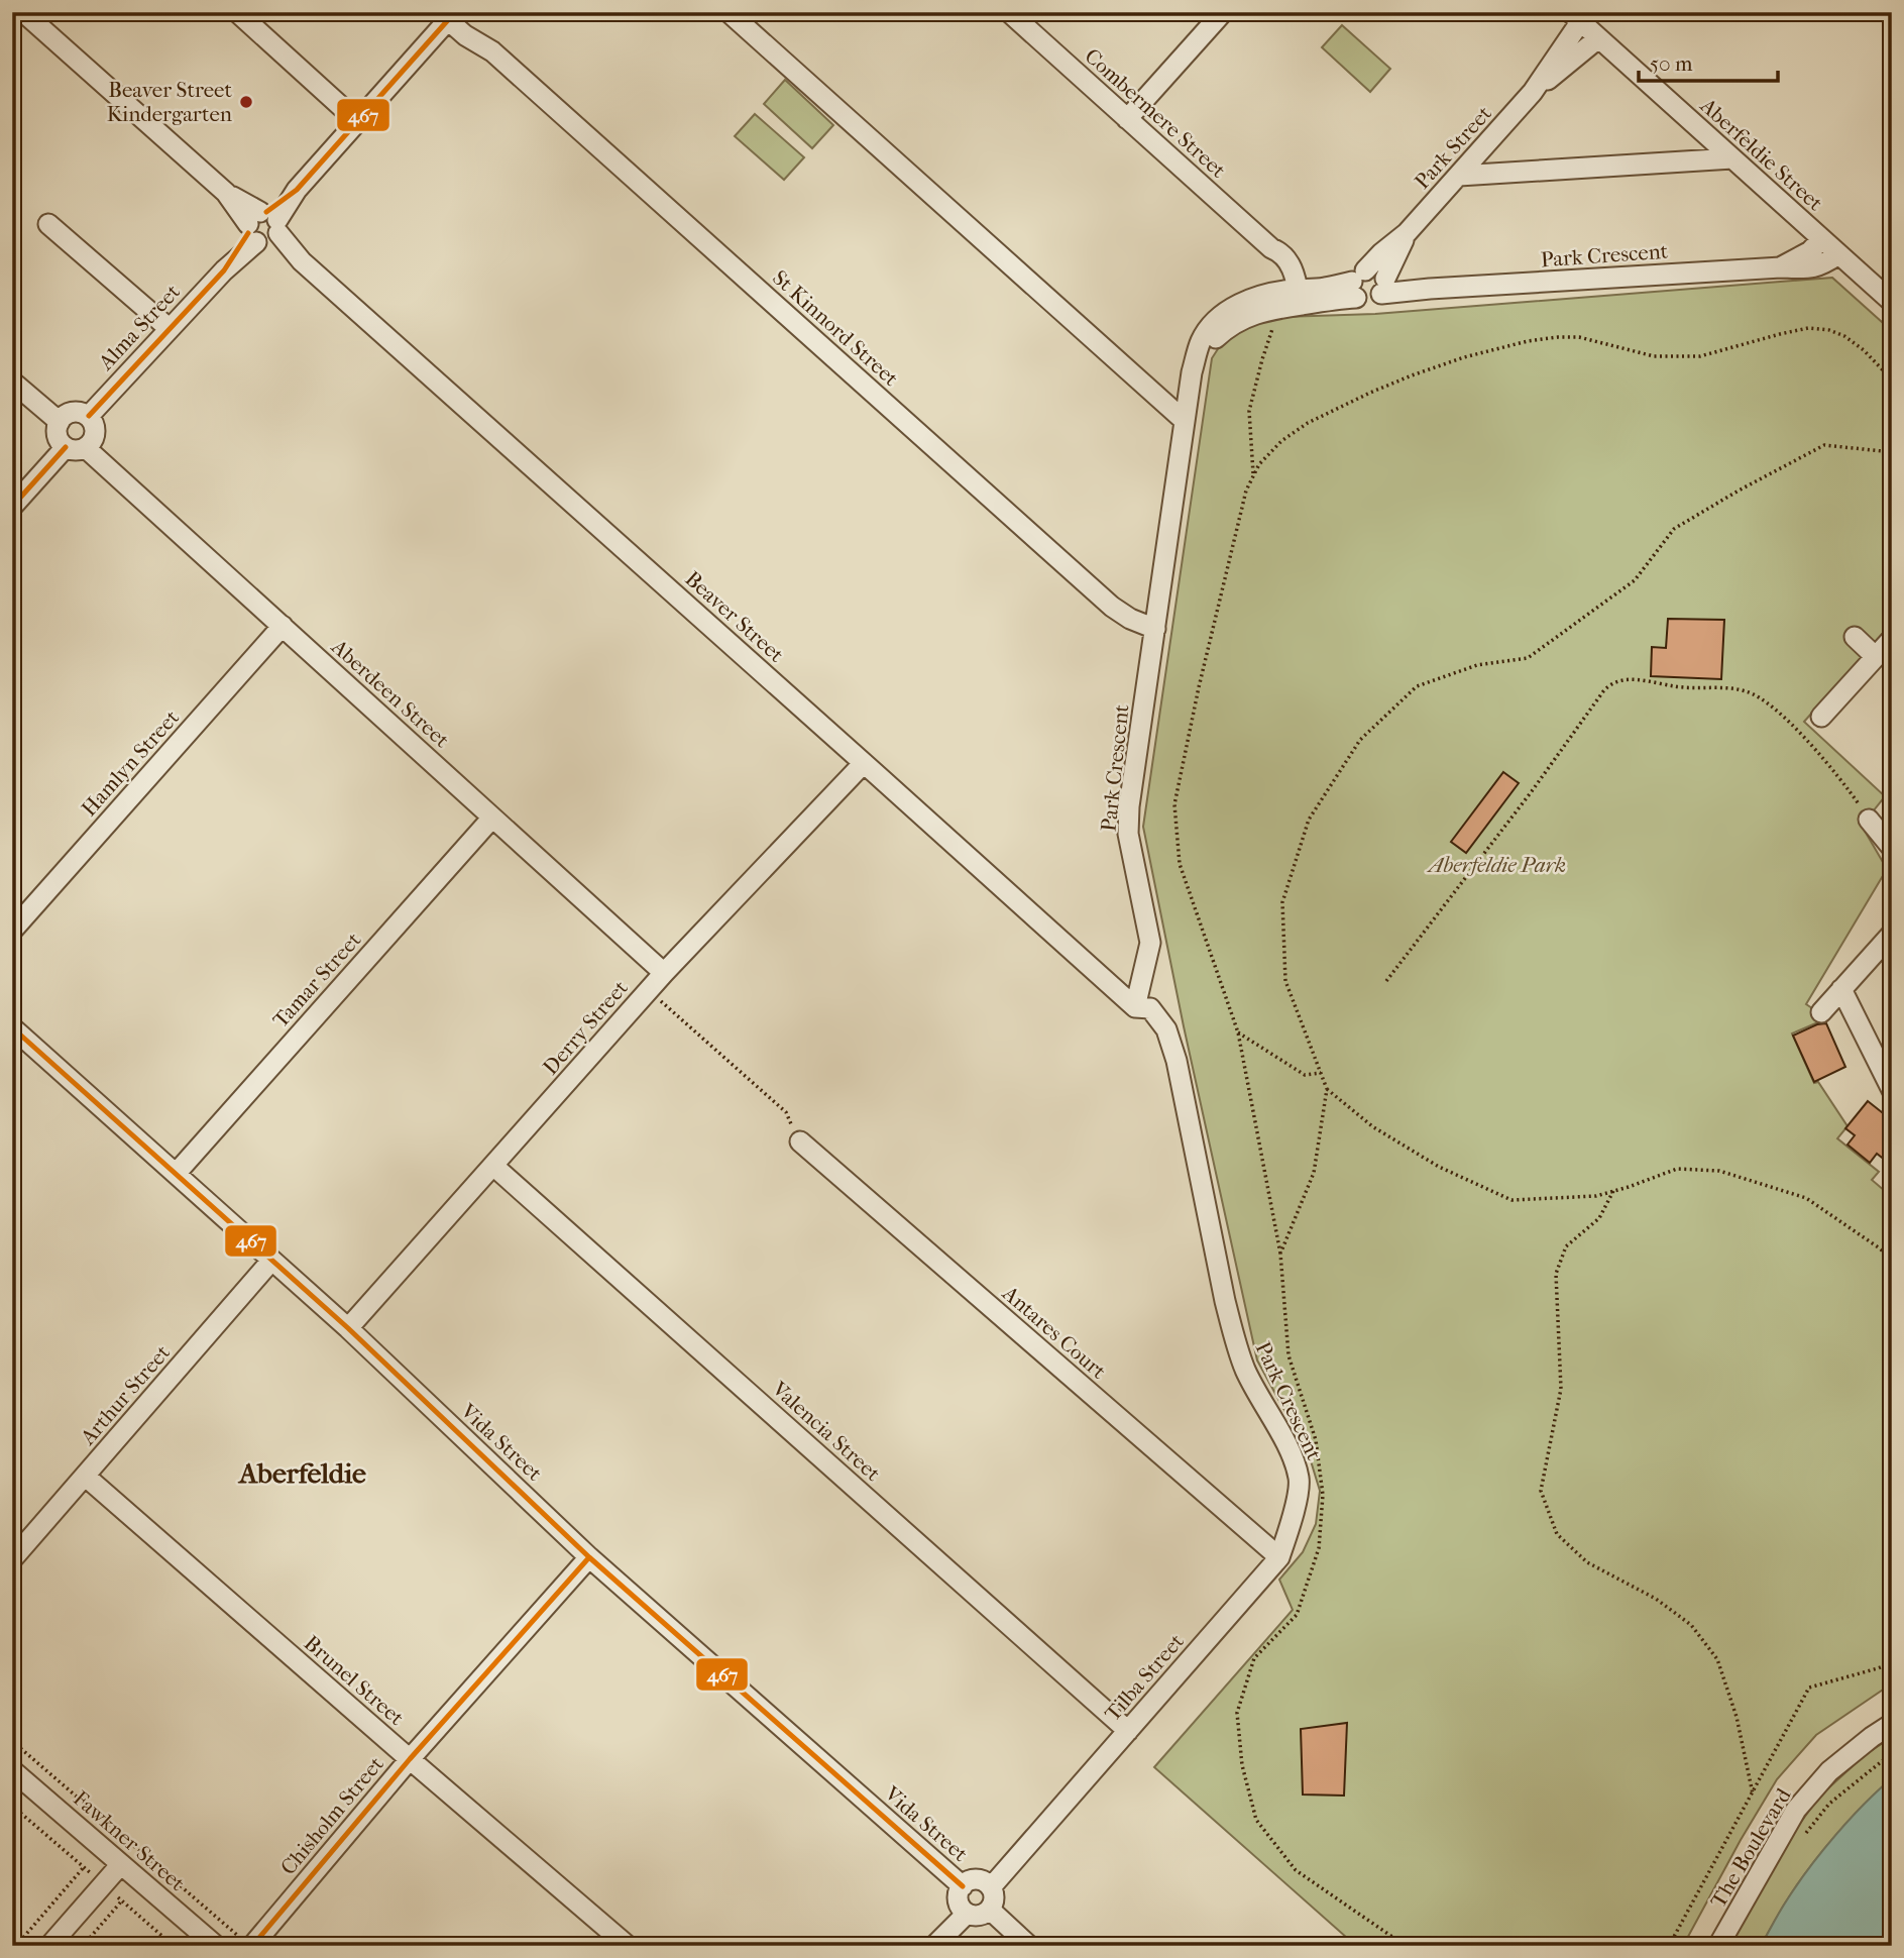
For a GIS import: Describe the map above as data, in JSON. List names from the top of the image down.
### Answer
{
  "streets": {
    "street": [
      "Combermere Street",
      "Park Street",
      "Aberfeldie Street",
      "Park Crescent",
      "Alma Street",
      "St Kinnord Street",
      "Beaver Street",
      "Aberdeen Street",
      "Hamlyn Street",
      "Tamar Street",
      "Derry Street",
      "Antares Court",
      "Arthur Street",
      "Valencia Street",
      "Vida Street",
      "Tilba Street",
      "Brunel Street",
      "Chisholm Street",
      "Fawkner Street",
      "The Boulevard"
    ]
  },
  "crossings": [
    ["Combermere Street", "Park Crescent"],
    ["Park Street", "Aberfeldie Street"],
    ["Park Street", "Park Crescent"],
    ["Aberfeldie Street", "Park Crescent"],
    ["Park Crescent", "St Kinnord Street"],
    ["Park Crescent", "Beaver Street"],
    ["Park Crescent", "Tilba Street"],
    ["Alma Street", "St Kinnord Street"],
    ["Alma Street", "Beaver Street"],
    ["Alma Street", "Aberdeen Street"],
    ["Beaver Street", "Derry Street"],
    ["Aberdeen Street", "Hamlyn Street"],
    ["Aberdeen Street", "Tamar Street"],
    ["Aberdeen Street", "Derry Street"],
    ["Tamar Street", "Vida Street"],
    ["Derry Street", "Valencia Street"],
    ["Derry Street", "Vida Street"],
    ["Antares Court", "Tilba Street"],
    ["Arthur Street", "Vida Street"],
    ["Arthur Street", "Brunel Street"],
    ["Valencia Street", "Tilba Street"],
    ["Vida Street", "Tilba Street"],
    ["Vida Street", "Chisholm Street"],
    ["Brunel Street", "Chisholm Street"]
  ],
  "districts": ["Aberfeldie"],
  "parks": ["Aberfeldie Park"],
  "places": ["Beaver Street Kindergarten"],
  "lines": ["transit line 467"],
  "scale_bar": "50 m"
}
